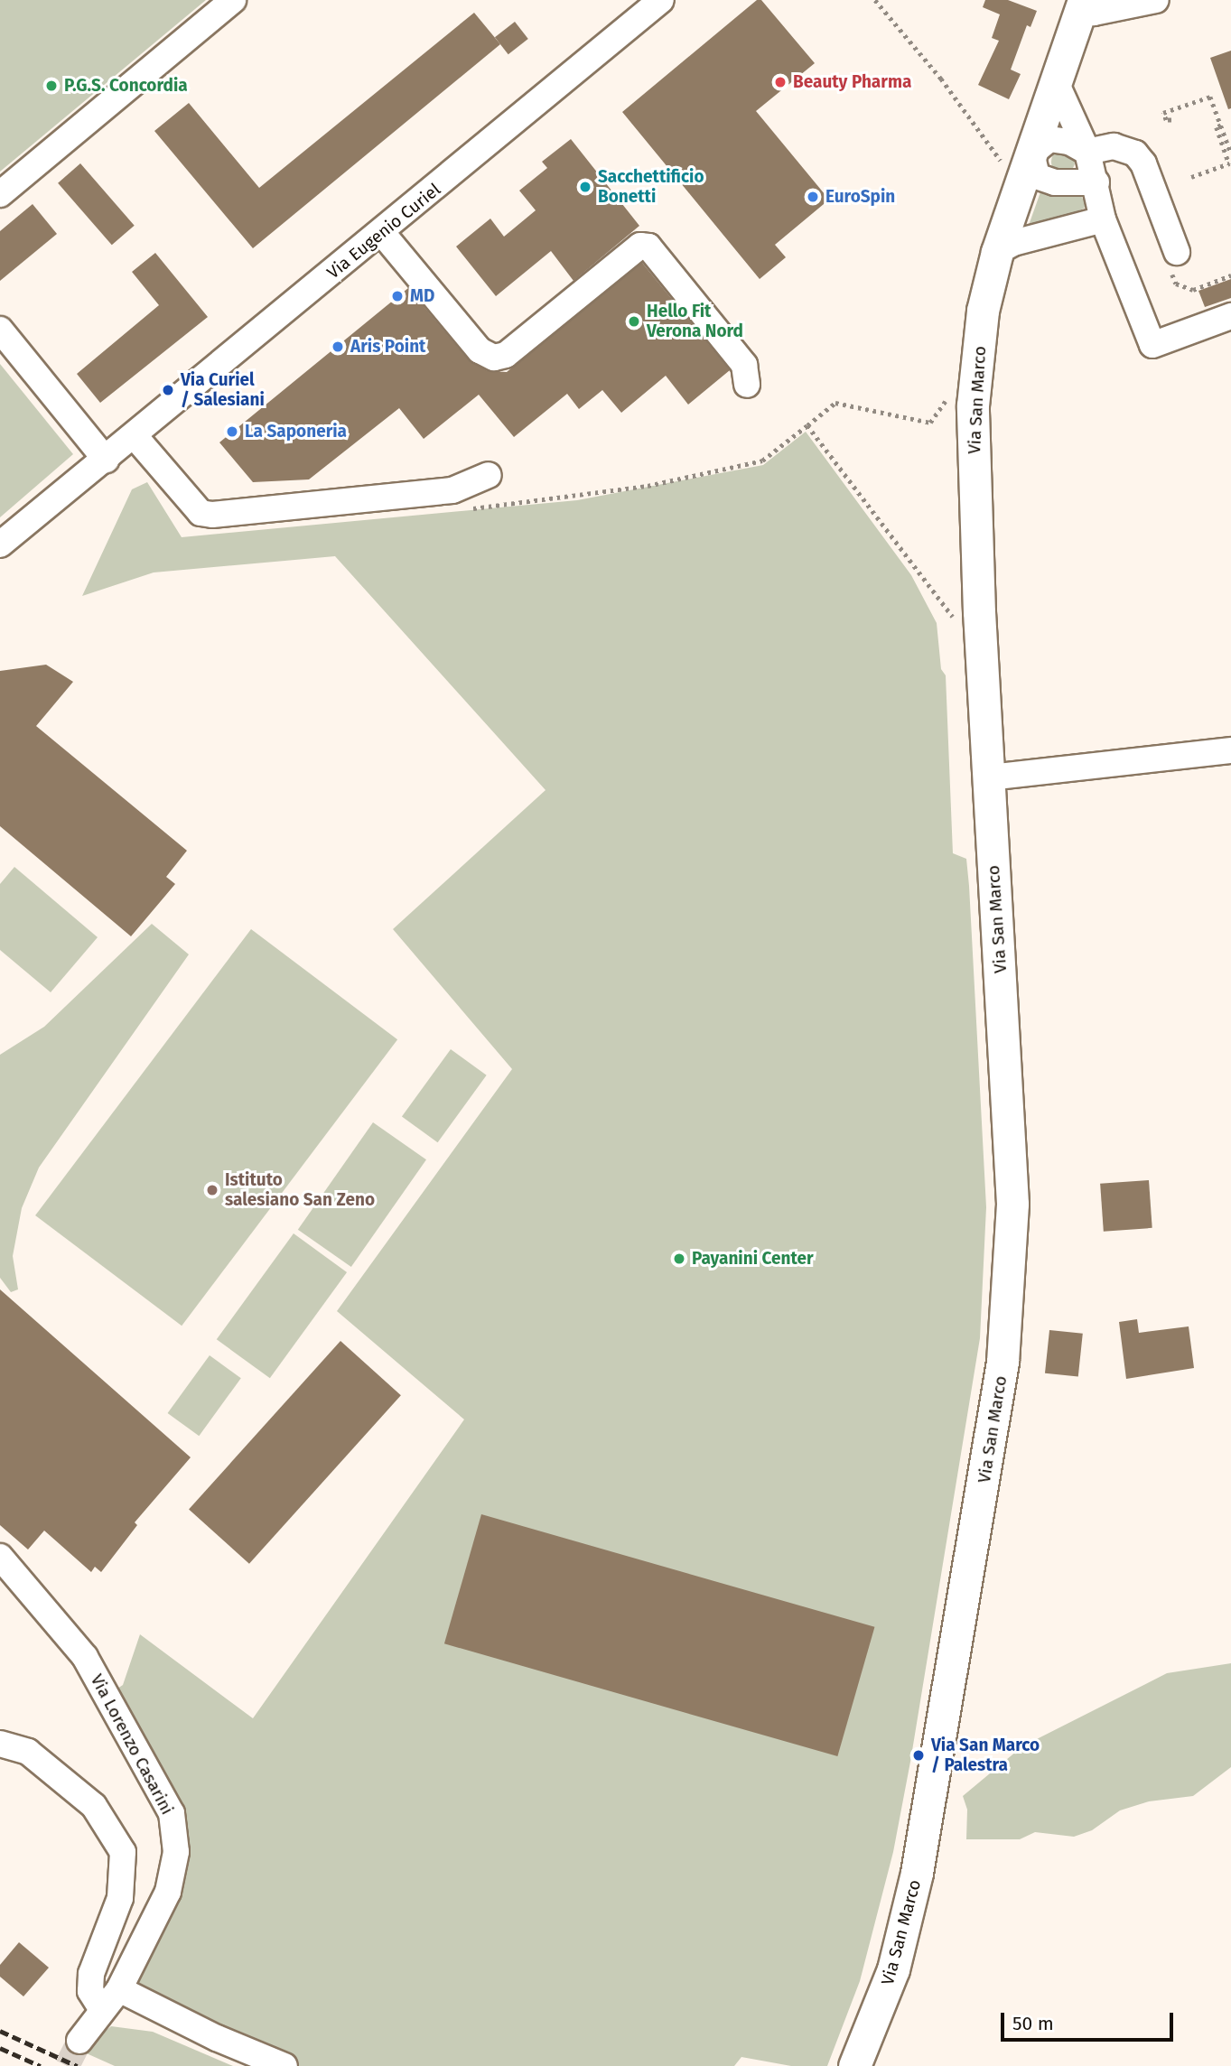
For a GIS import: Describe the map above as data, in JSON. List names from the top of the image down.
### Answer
{
  "streets": {
    "main road": ["Via San Marco"],
    "street": ["Via Eugenio Curiel", "Via Lorenzo Casarini"]
  },
  "places": [
    "Beauty Pharma",
    "P.G.S. Concordia",
    "Sacchettificio Bonetti",
    "EuroSpin",
    "MD",
    "Hello Fit Verona Nord",
    "Aris Point",
    "Via Curiel / Salesiani",
    "La Saponeria",
    "Istituto salesiano San Zeno",
    "Payanini Center",
    "Via San Marco / Palestra"
  ],
  "scale_bar": "50 m"
}
